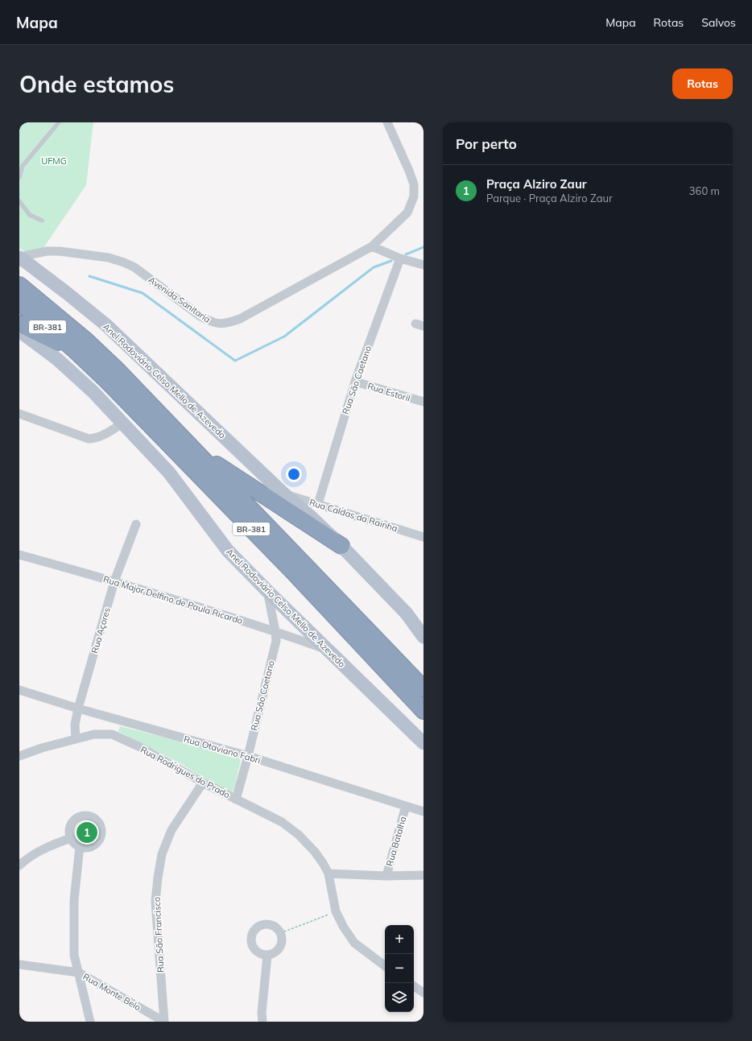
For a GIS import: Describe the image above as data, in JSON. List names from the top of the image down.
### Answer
{
  "streets": {
    "highway": ["BR-381"],
    "main road": ["Anel Rodoviário Celso Mello de Azevedo"],
    "street": [
      "Avenida Sanitaria",
      "Rua São Caetano",
      "Rua Estoril",
      "Rua Caldas da Rainha",
      "Rua Major Delfino de Paula Ricardo",
      "Rua Açores",
      "Rua Otaviano Fabri",
      "Rua Rodrigues do Prado",
      "Rua Batalha",
      "Rua São Francisco",
      "Rua Monte Belo"
    ]
  },
  "crossings": [
    ["Avenida Sanitaria", "Anel Rodoviário Celso Mello de Azevedo"],
    ["Rua São Caetano", "Anel Rodoviário Celso Mello de Azevedo"],
    ["Rua São Caetano", "Rua Estoril"],
    ["Rua São Caetano", "Rua Caldas da Rainha"],
    ["Rua São Caetano", "Rua Major Delfino de Paula Ricardo"],
    ["Rua São Caetano", "Rua Otaviano Fabri"],
    ["Rua São Caetano", "Rua Rodrigues do Prado"],
    ["Anel Rodoviário Celso Mello de Azevedo", "Rua Caldas da Rainha"],
    ["Anel Rodoviário Celso Mello de Azevedo", "Rua Major Delfino de Paula Ricardo"],
    ["Rua Major Delfino de Paula Ricardo", "Rua Açores"],
    ["Rua Açores", "Rua Otaviano Fabri"],
    ["Rua Açores", "Rua Rodrigues do Prado"],
    ["Rua Otaviano Fabri", "Rua Batalha"],
    ["Rua Rodrigues do Prado", "Rua São Francisco"],
    ["Rua São Francisco", "Rua Monte Belo"]
  ],
  "parks": ["UFMG"],
  "page": {
    "header": "Mapa",
    "nav": ["Mapa", "Rotas", "Salvos"],
    "buttons": "Rotas",
    "title": "Onde estamos",
    "heading": "Por perto",
    "list": [
      {
        "mark": "1",
        "name": "Praça Alziro Zaur",
        "note": "Parque · Praça Alziro Zaur",
        "value": "360 m"
      }
    ],
    "pins": "1",
    "map_buttons": ["+", "−"]
  }
}
